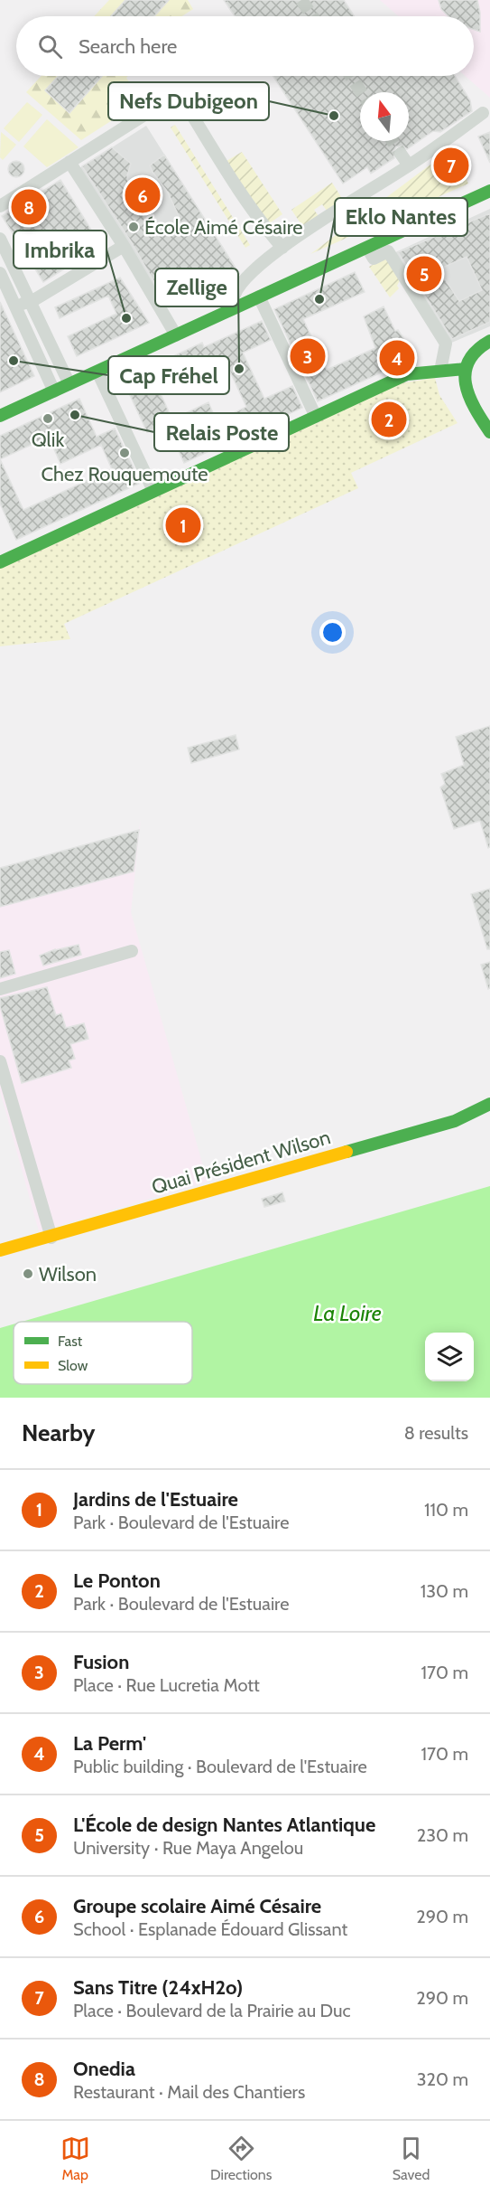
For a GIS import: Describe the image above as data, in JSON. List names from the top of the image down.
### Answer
{
  "streets": {
    "main road": ["Quai Président Wilson"]
  },
  "water": ["La Loire"],
  "places": [
    "Nefs Dubigeon",
    "École Aimé Césaire",
    "Eklo Nantes",
    "Imbrika",
    "Cap Fréhel",
    "Zellige",
    "Relais Poste",
    "Qlik",
    "Chez Rouquemoute",
    "Wilson"
  ],
  "legend": ["Fast", "Slow"],
  "north": "top",
  "page": {
    "search": "Search here",
    "pins": [
      "7",
      "6",
      "8",
      "5",
      "3",
      "4",
      "2",
      "1"
    ],
    "heading": ["Nearby", "8 results"],
    "list": [
      {
        "mark": "1",
        "name": "Jardins de l'Estuaire",
        "note": "Park · Boulevard de l'Estuaire",
        "value": "110 m"
      },
      {
        "mark": "2",
        "name": "Le Ponton",
        "note": "Park · Boulevard de l'Estuaire",
        "value": "130 m"
      },
      {
        "mark": "3",
        "name": "Fusion",
        "note": "Place · Rue Lucretia Mott",
        "value": "170 m"
      },
      {
        "mark": "4",
        "name": "La Perm'",
        "note": "Public building · Boulevard de l'Estuaire",
        "value": "170 m"
      },
      {
        "mark": "5",
        "name": "L'École de design Nantes Atlantique",
        "note": "University · Rue Maya Angelou",
        "value": "230 m"
      },
      {
        "mark": "6",
        "name": "Groupe scolaire Aimé Césaire",
        "note": "School · Esplanade Édouard Glissant",
        "value": "290 m"
      },
      {
        "mark": "7",
        "name": "Sans Titre (24xH2o)",
        "note": "Place · Boulevard de la Prairie au Duc",
        "value": "290 m"
      },
      {
        "mark": "8",
        "name": "Onedia",
        "note": "Restaurant · Mail des Chantiers",
        "value": "320 m"
      }
    ],
    "nav": ["Map", "Directions", "Saved"]
  }
}
